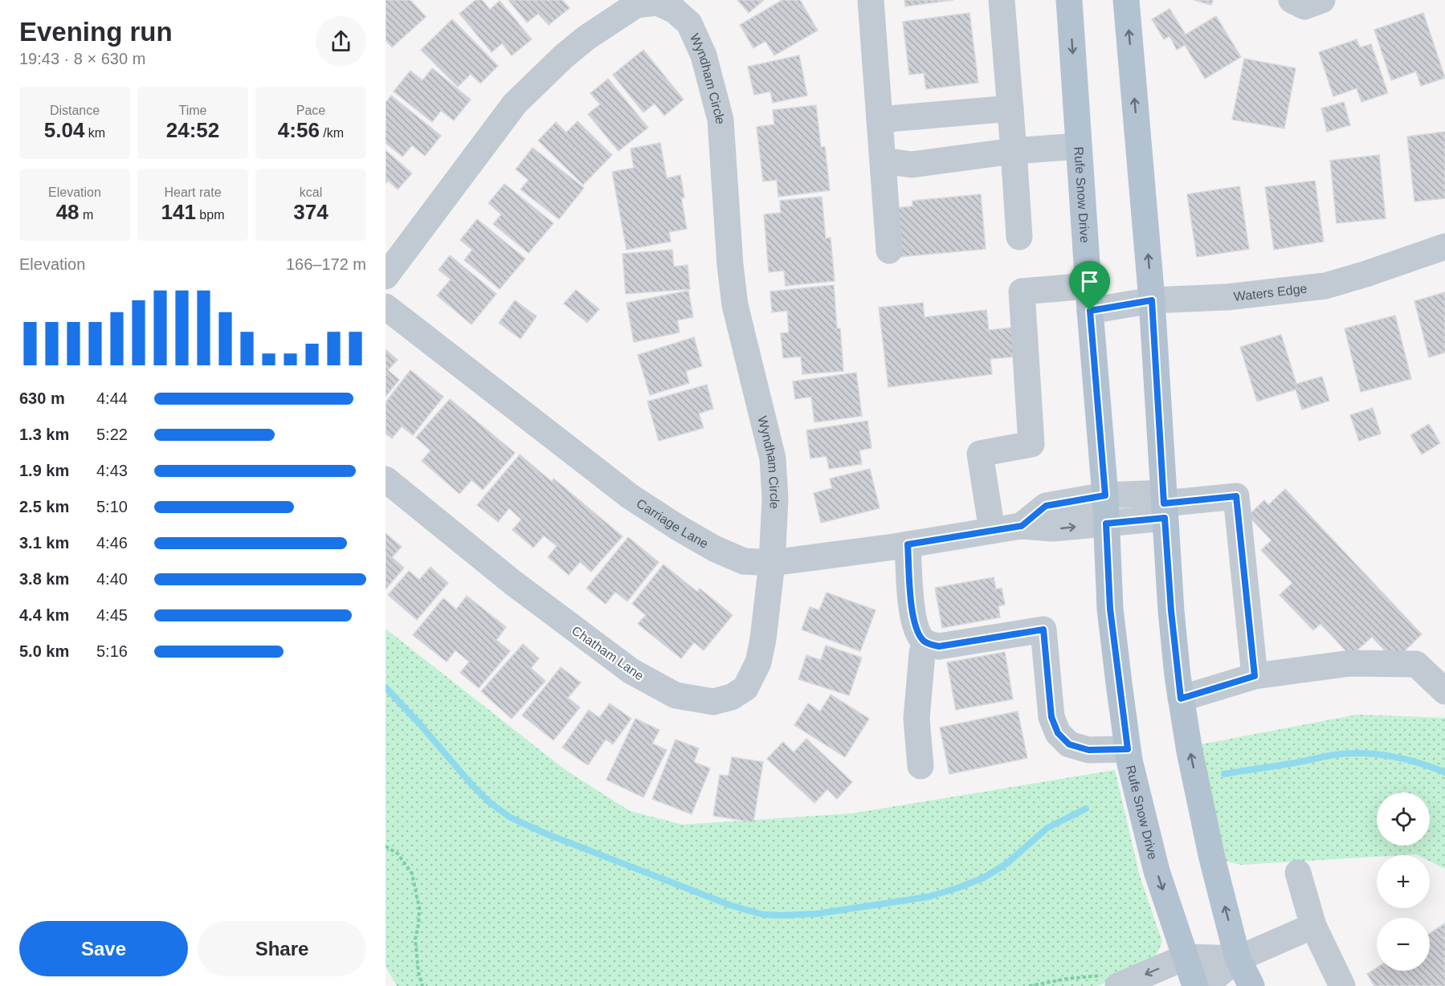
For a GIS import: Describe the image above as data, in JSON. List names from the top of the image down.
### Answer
{
  "streets": {
    "main road": ["Rufe Snow Drive"],
    "street": [
      "Wyndham Circle",
      "Waters Edge",
      "Carriage Lane",
      "Chatham Lane"
    ]
  },
  "crossings": [
    ["Wyndham Circle", "Carriage Lane"],
    ["Wyndham Circle", "Chatham Lane"],
    ["Rufe Snow Drive", "Waters Edge"],
    ["Rufe Snow Drive", "Carriage Lane"],
    ["Waters Edge", "Carriage Lane"],
    ["Carriage Lane", "Chatham Lane"]
  ],
  "page": {
    "heading": ["Evening run", "19:43 · 8 × 630 m"],
    "stats": [
      ["Distance", "5.04 km"],
      ["Time", "24:52"],
      ["Pace", "4:56 /km"],
      ["Elevation", "48 m"],
      ["Heart rate", "141 bpm"],
      ["kcal", "374"]
    ],
    "chart": ["Elevation", "166–172 m"],
    "list": [
      {
        "name": "630 m",
        "note": "4:44"
      },
      {
        "name": "1.3 km",
        "note": "5:22"
      },
      {
        "name": "1.9 km",
        "note": "4:43"
      },
      {
        "name": "2.5 km",
        "note": "5:10"
      },
      {
        "name": "3.1 km",
        "note": "4:46"
      },
      {
        "name": "3.8 km",
        "note": "4:40"
      },
      {
        "name": "4.4 km",
        "note": "4:45"
      },
      {
        "name": "5.0 km",
        "note": "5:16"
      }
    ],
    "map_buttons": ["+", "−"],
    "buttons": ["Save", "Share"]
  }
}
